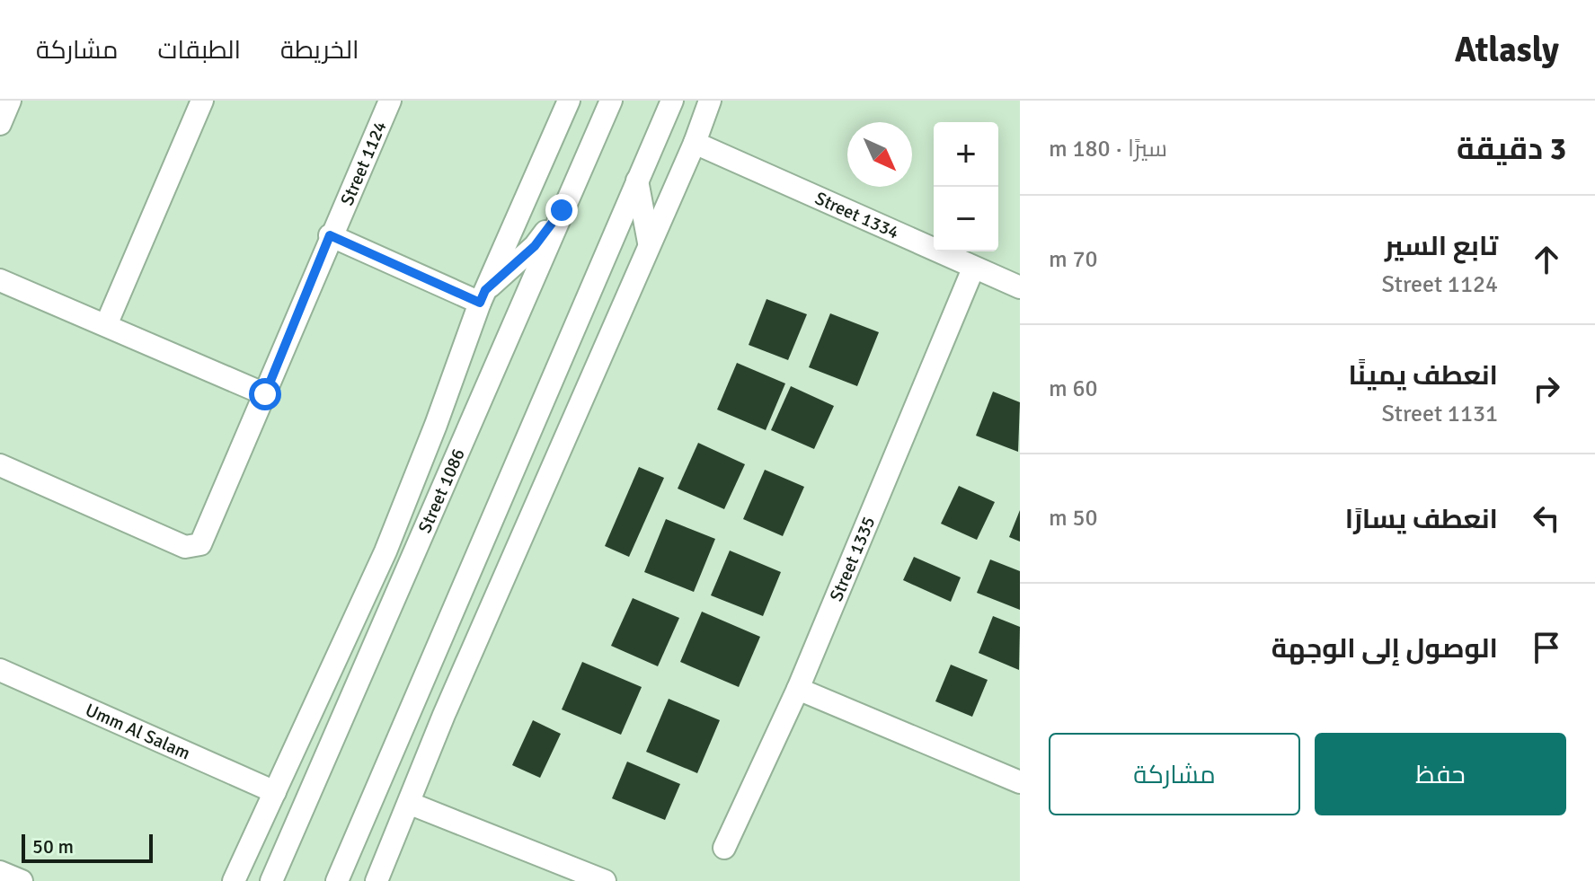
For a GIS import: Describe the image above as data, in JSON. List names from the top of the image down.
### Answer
{
  "streets": {
    "street": [
      "Street 1124",
      "Street 1334",
      "Street 1086",
      "Street 1335",
      "Umm Al Salam"
    ]
  },
  "crossings": [
    ["Street 1334", "Street 1335"],
    ["Street 1086", "Umm Al Salam"]
  ],
  "scale_bar": "50 m",
  "north": "bottom right",
  "page": {
    "header": "Atlasly",
    "nav": ["الخريطة", "الطبقات", "مشاركة"],
    "heading": ["3 دقيقة", "سيرًا · 180 m"],
    "map_buttons": ["+", "−"],
    "list": [
      ["تابع السير", "Street 1124", "70 m"],
      ["انعطف يمينًا", "Street 1131", "60 m"],
      ["انعطف يسارًا", "50 m"],
      "الوصول إلى الوجهة"
    ],
    "buttons": ["حفظ", "مشاركة"],
    "scale": "50 m"
  }
}
